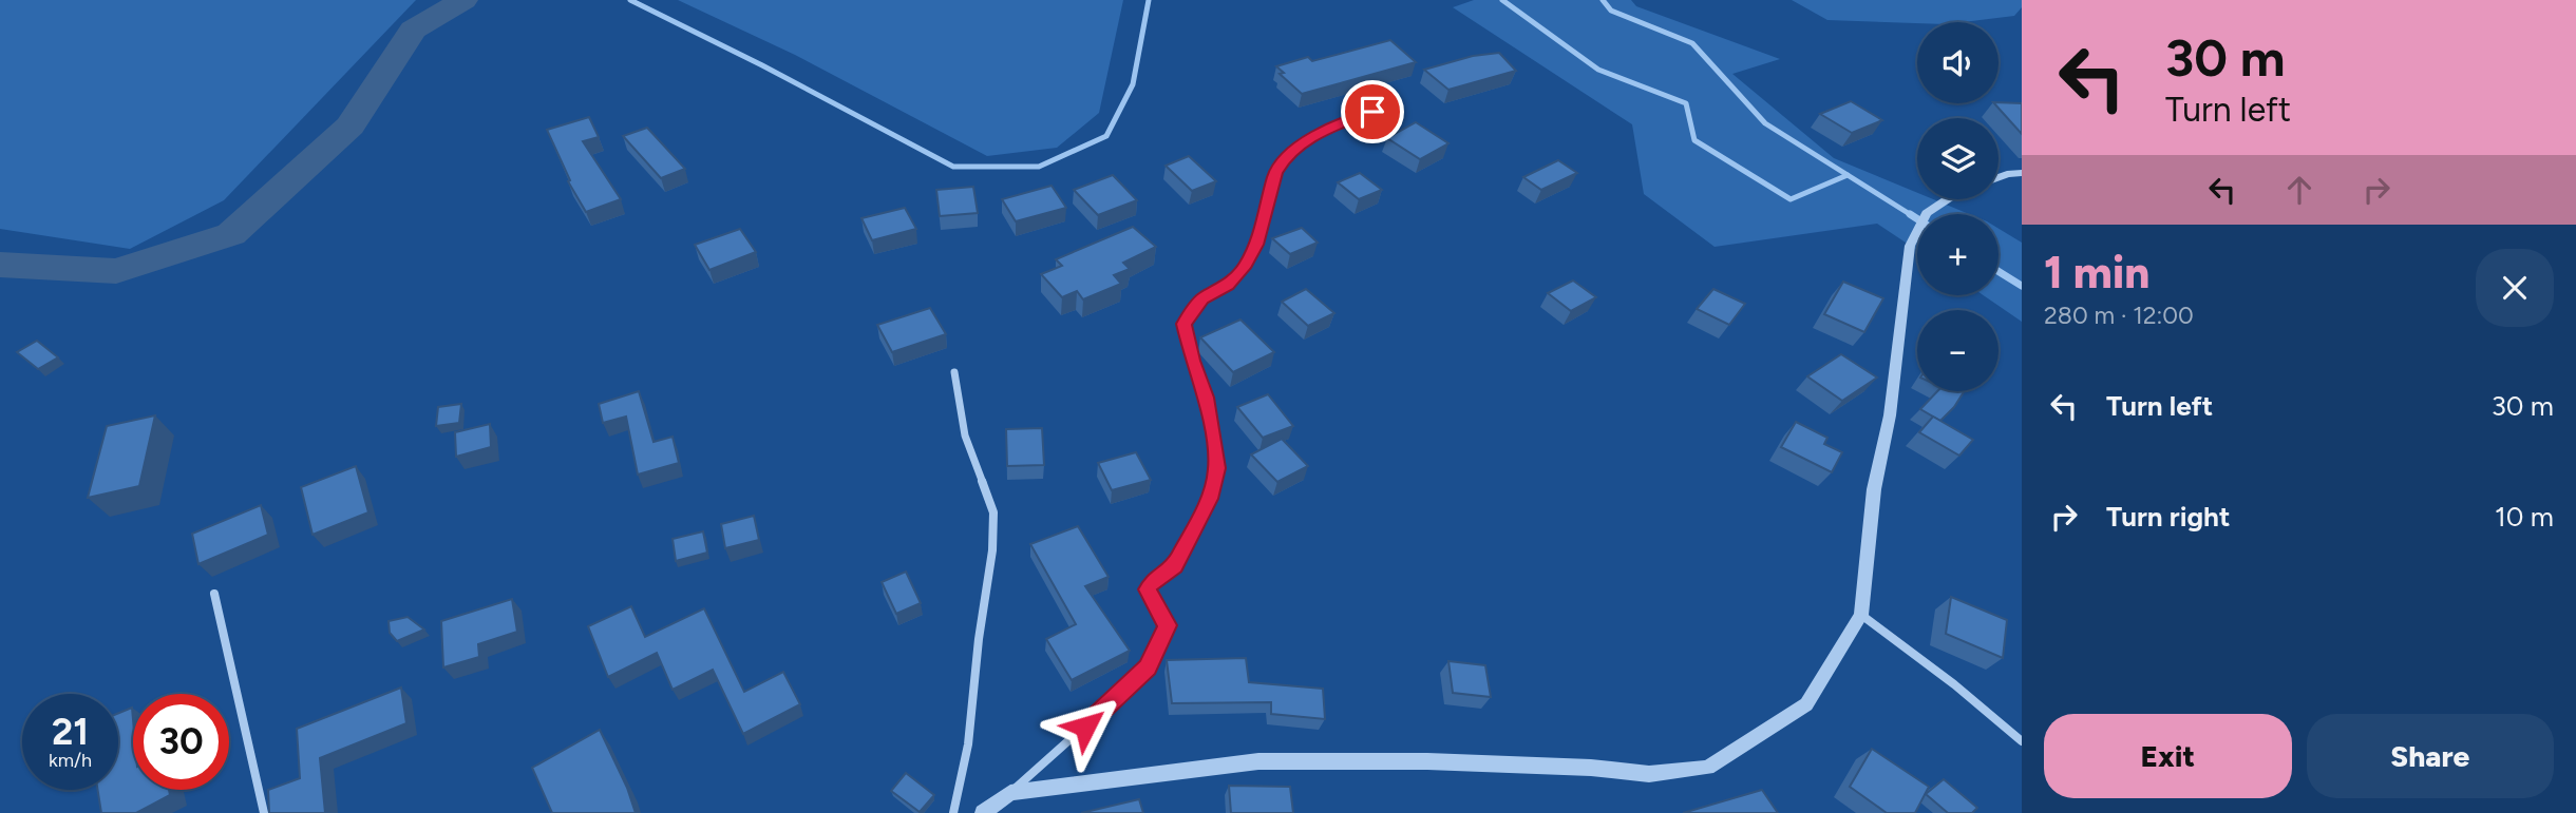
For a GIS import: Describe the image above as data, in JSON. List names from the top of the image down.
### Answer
{
  "page": {
    "turn": ["30 m", "Turn left"],
    "map_buttons": ["+", "−"],
    "heading": ["1 min", "280 m · 12:00"],
    "list": [
      {
        "name": "Turn left",
        "value": "30 m"
      },
      {
        "name": "Turn right",
        "value": "10 m"
      }
    ],
    "speed": "21 km/h",
    "limit": "30",
    "buttons": ["Exit", "Share"]
  }
}
